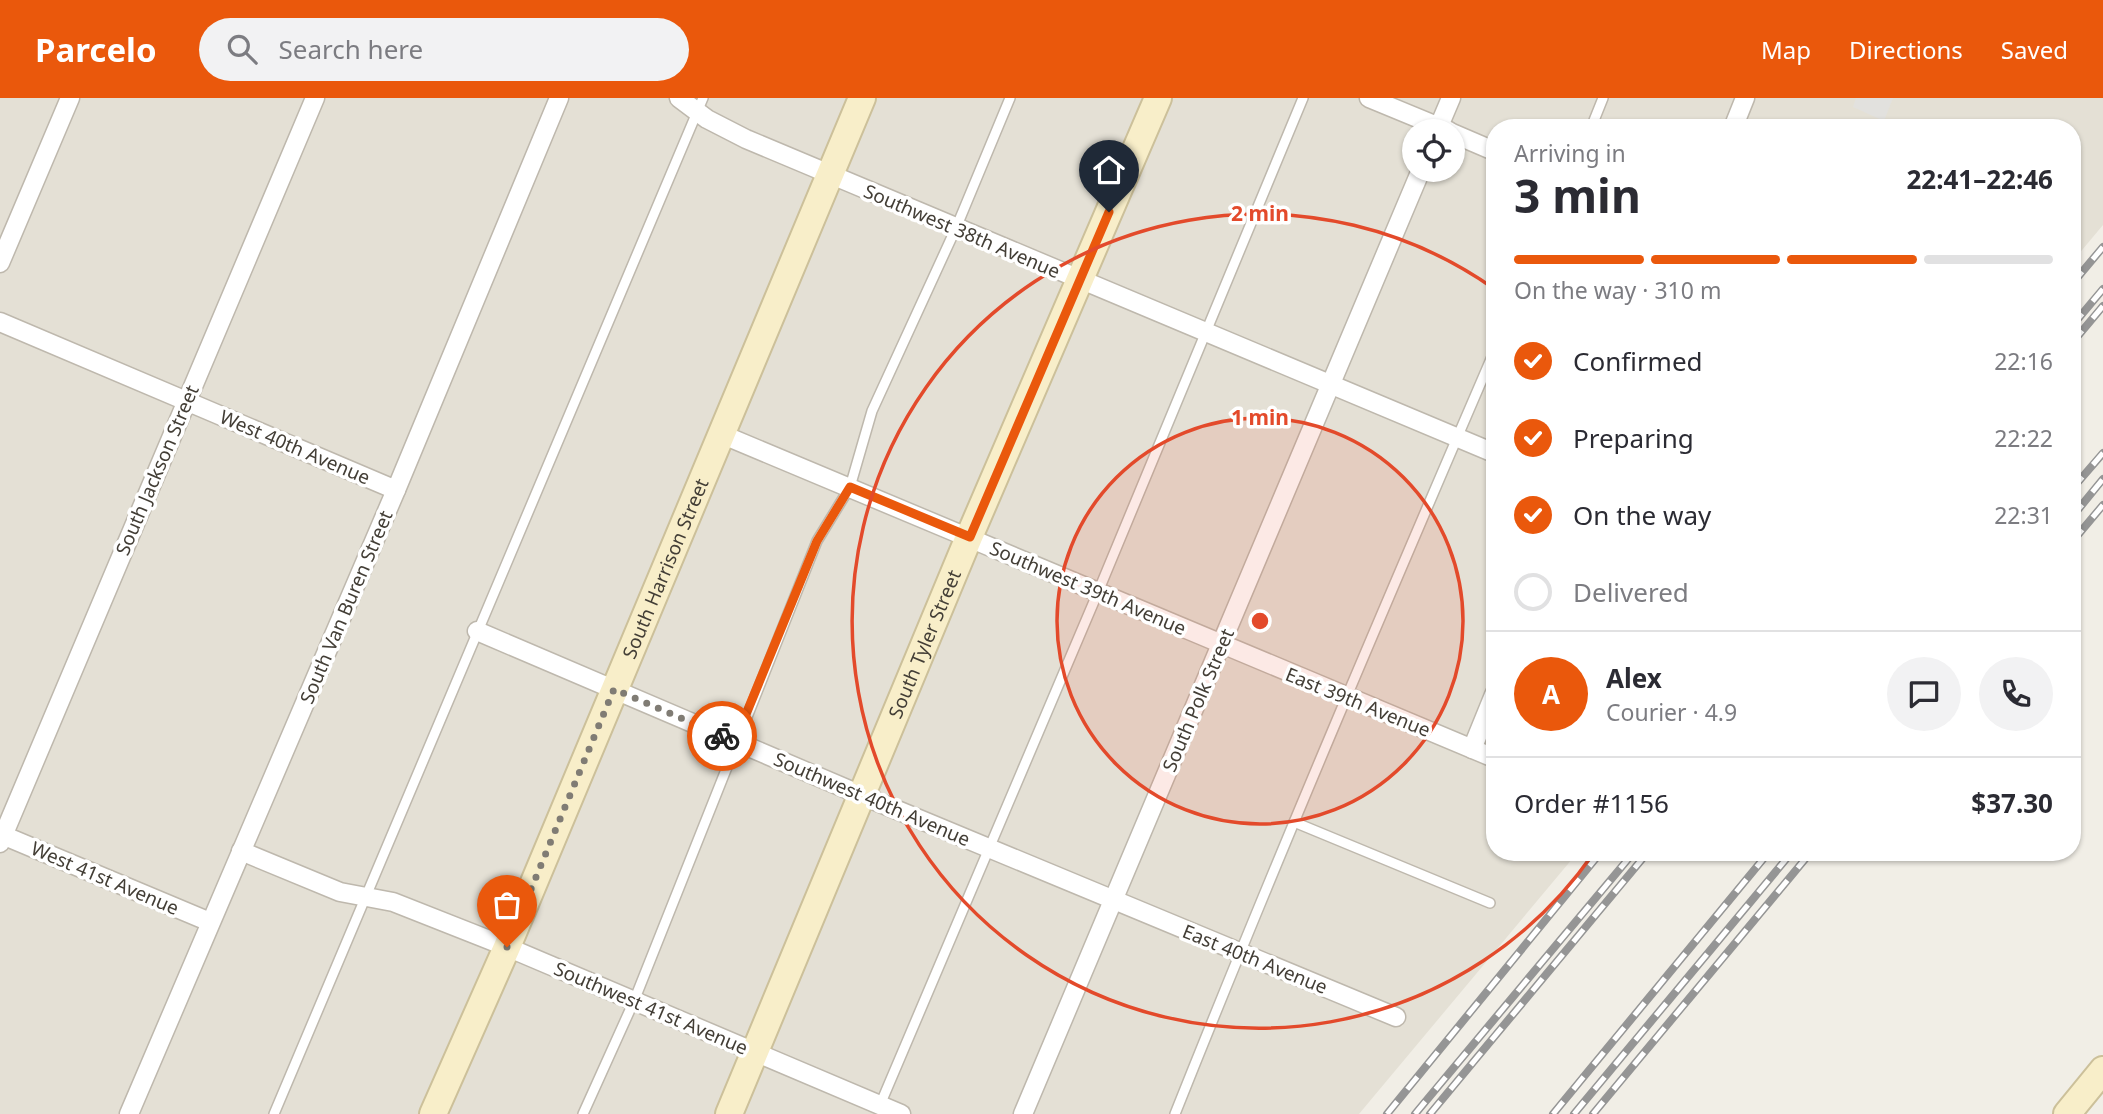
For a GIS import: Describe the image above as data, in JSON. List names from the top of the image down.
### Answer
{
  "streets": {
    "street": [
      "Southwest 38th Avenue",
      "West 40th Avenue",
      "South Jackson Street",
      "South Harrison Street",
      "Southwest 39th Avenue",
      "South Van Buren Street",
      "South Tyler Street",
      "South Polk Street",
      "East 39th Avenue",
      "Southwest 40th Avenue",
      "West 41st Avenue",
      "East 40th Avenue",
      "Southwest 41st Avenue"
    ]
  },
  "crossings": [
    ["Southwest 38th Avenue", "South Harrison Street"],
    ["Southwest 38th Avenue", "South Tyler Street"],
    ["Southwest 38th Avenue", "South Polk Street"],
    ["West 40th Avenue", "South Jackson Street"],
    ["West 40th Avenue", "South Van Buren Street"],
    ["South Jackson Street", "West 41st Avenue"],
    ["South Harrison Street", "Southwest 39th Avenue"],
    ["South Harrison Street", "Southwest 40th Avenue"],
    ["South Harrison Street", "Southwest 41st Avenue"],
    ["Southwest 39th Avenue", "South Tyler Street"],
    ["Southwest 39th Avenue", "South Polk Street"],
    ["Southwest 39th Avenue", "East 39th Avenue"],
    ["South Van Buren Street", "West 41st Avenue"],
    ["South Van Buren Street", "Southwest 41st Avenue"],
    ["South Tyler Street", "Southwest 40th Avenue"],
    ["South Tyler Street", "Southwest 41st Avenue"],
    ["South Polk Street", "East 39th Avenue"],
    ["South Polk Street", "Southwest 40th Avenue"],
    ["South Polk Street", "East 40th Avenue"],
    ["Southwest 40th Avenue", "East 40th Avenue"]
  ],
  "page": {
    "header": "Parcelo",
    "search": "Search here",
    "nav": ["Map", "Directions", "Saved"],
    "heading": ["3 min", "Arriving in", "22:41–22:46"],
    "panel": [
      "Alex",
      "Courier · 4.9",
      "Order #1156",
      "$37.30"
    ],
    "bar": "On the way · 310 m",
    "list": [
      ["Confirmed", "22:16"],
      ["Preparing", "22:22"],
      ["On the way", "22:31"],
      "Delivered"
    ],
    "round": "A"
  },
  "rings": ["2 min", "1 min"]
}
